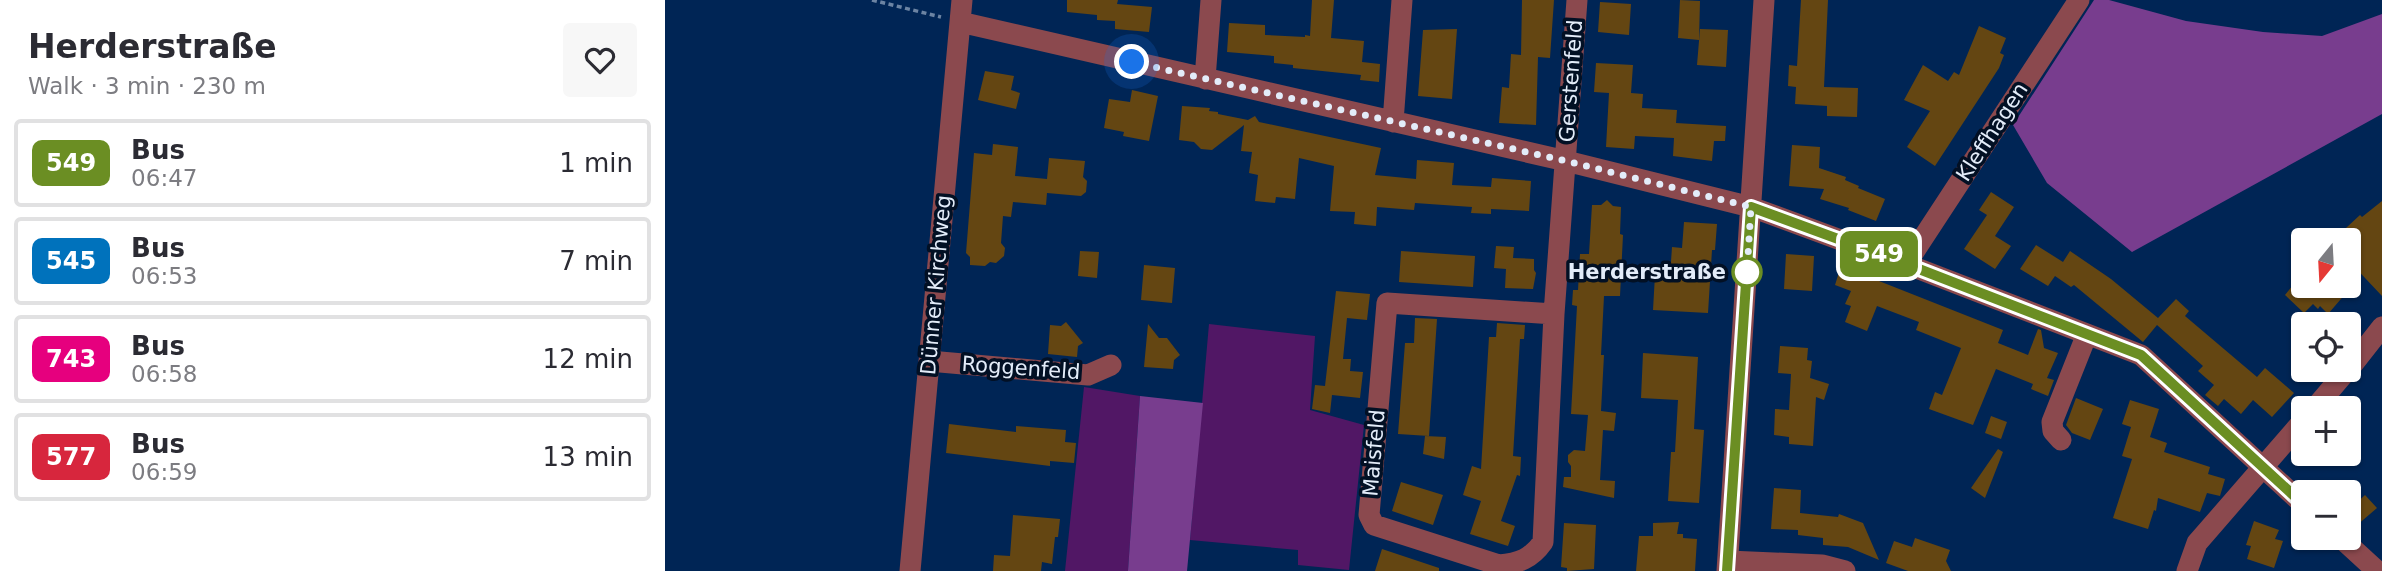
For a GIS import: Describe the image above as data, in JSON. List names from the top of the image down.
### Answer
{
  "streets": {
    "street": [
      "Gerstenfeld",
      "Kleffhagen",
      "Dünner Kirchweg",
      "Roggenfeld",
      "Maisfeld"
    ]
  },
  "crossings": [
    ["Gerstenfeld", "Maisfeld"],
    ["Dünner Kirchweg", "Roggenfeld"]
  ],
  "places": ["Herderstraße"],
  "lines": ["bus line 549"],
  "north": "bottom",
  "page": {
    "heading": ["Herderstraße", "Walk · 3 min · 230 m"],
    "on_map": "549",
    "list": [
      {
        "mark": "549",
        "name": "Bus",
        "note": "06:47",
        "value": "1 min"
      },
      {
        "mark": "545",
        "name": "Bus",
        "note": "06:53",
        "value": "7 min"
      },
      {
        "mark": "743",
        "name": "Bus",
        "note": "06:58",
        "value": "12 min"
      },
      {
        "mark": "577",
        "name": "Bus",
        "note": "06:59",
        "value": "13 min"
      }
    ],
    "map_buttons": ["+", "−"]
  }
}
